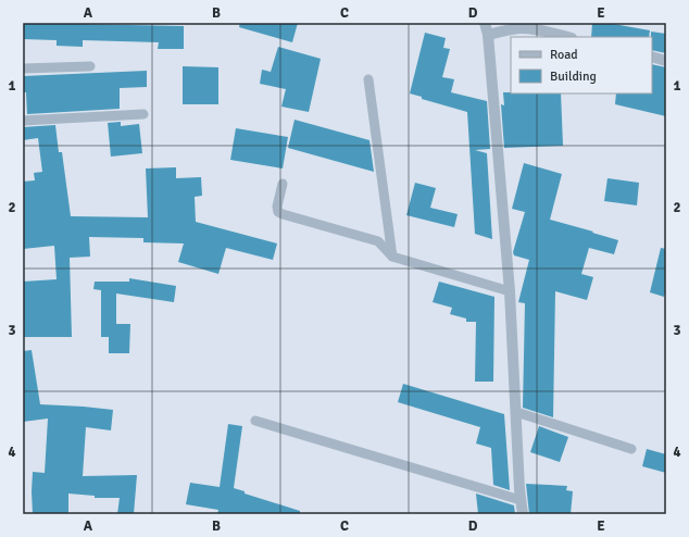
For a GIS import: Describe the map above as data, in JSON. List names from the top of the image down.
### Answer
{
  "legend": ["Road", "Building"],
  "grid": {
    "columns": [
      "A",
      "B",
      "C",
      "D",
      "E"
    ],
    "rows": [
      "1",
      "2",
      "3",
      "4"
    ]
  }
}
